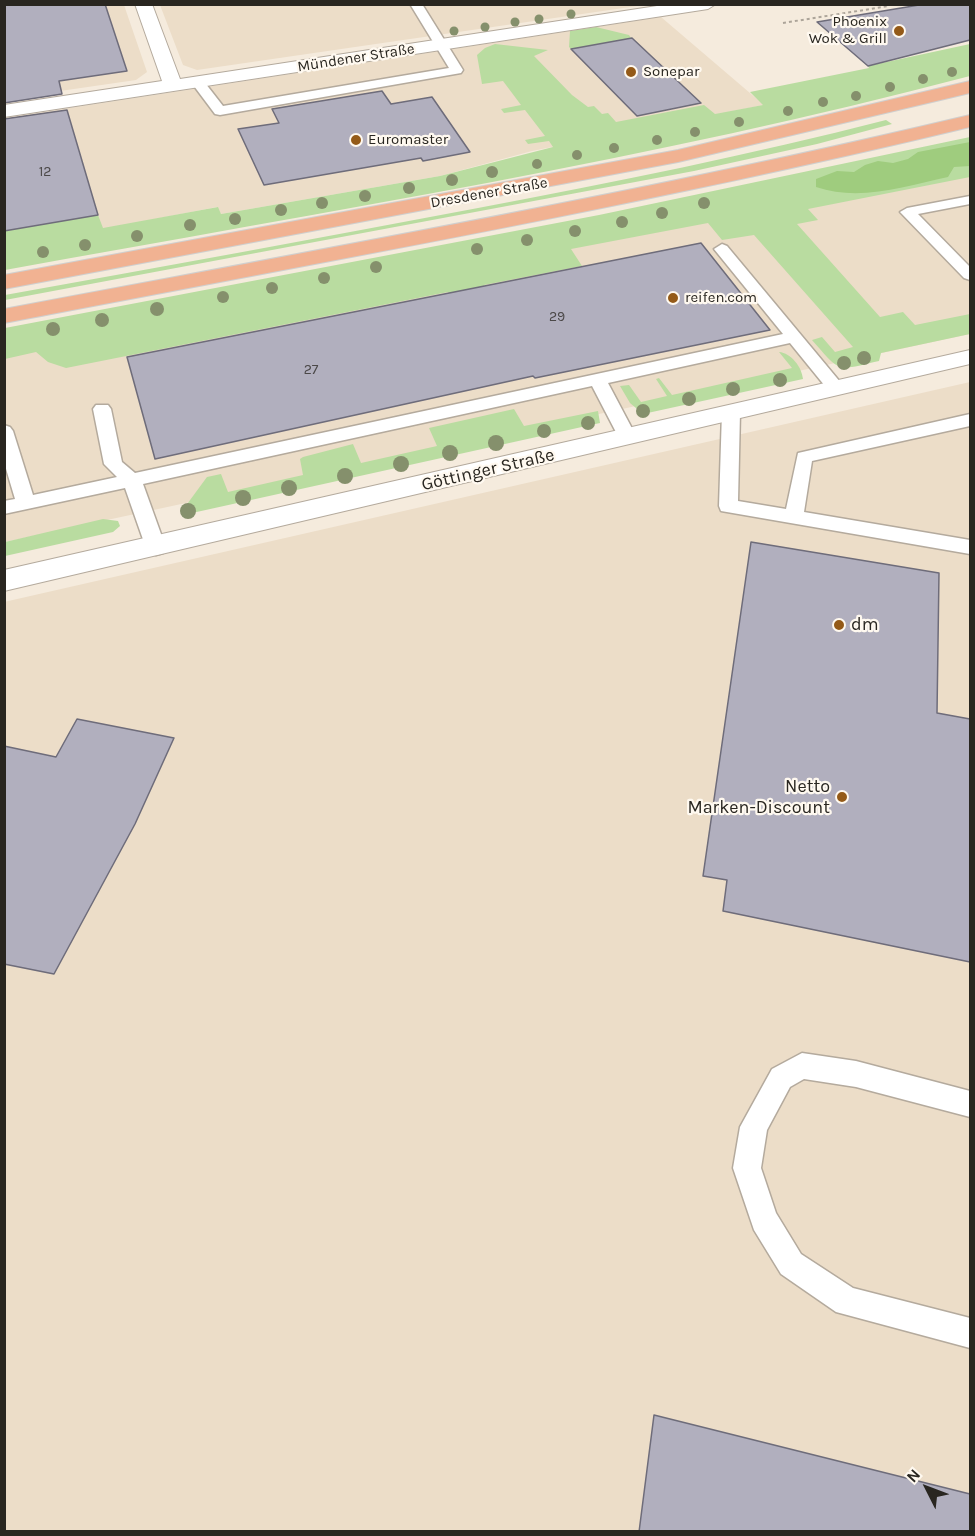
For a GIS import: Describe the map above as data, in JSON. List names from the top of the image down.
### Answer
{
  "streets": {
    "main road": ["Dresdener Straße"],
    "street": ["Mündener Straße", "Göttinger Straße"]
  },
  "places": [
    "Phoenix Wok & Grill",
    "Sonepar",
    "Euromaster",
    "reifen.com",
    "dm",
    "Netto Marken-Discount"
  ],
  "house_numbers": ["12", "29", "27"],
  "north": "top left"
}
